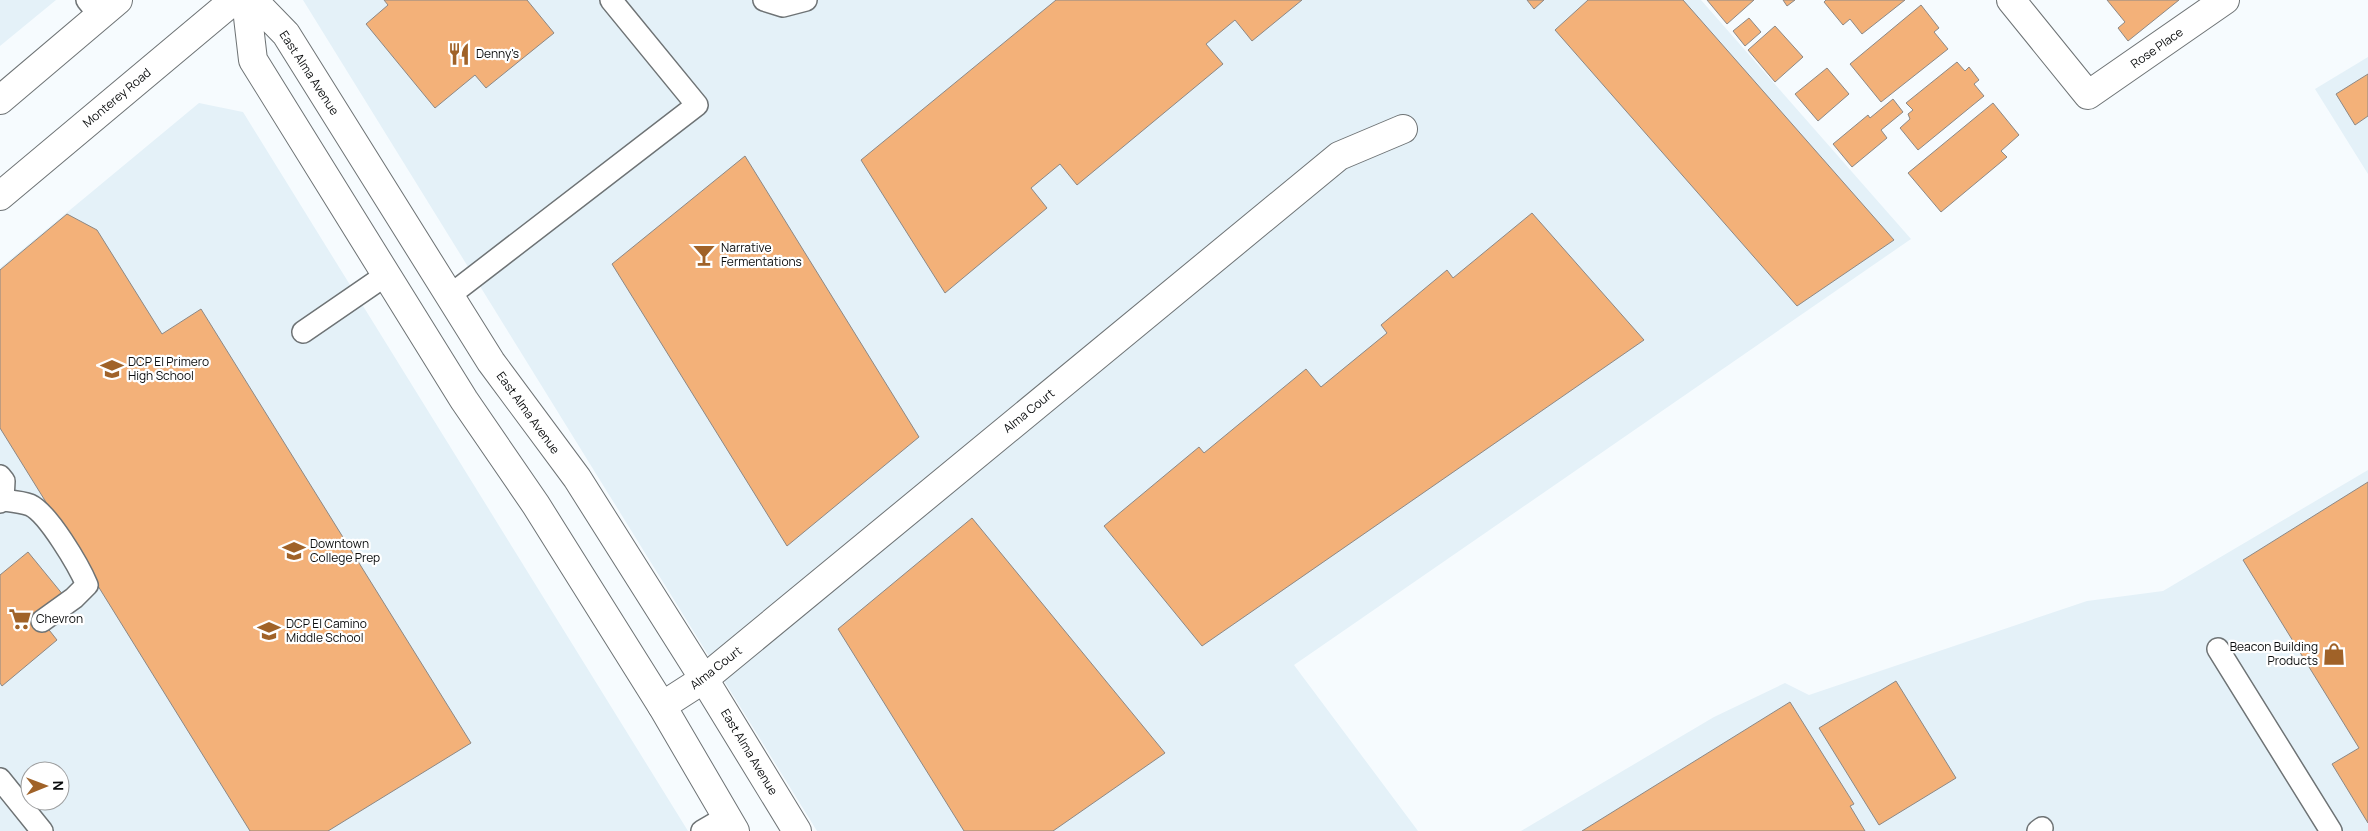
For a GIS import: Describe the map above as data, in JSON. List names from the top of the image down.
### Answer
{
  "streets": {
    "main road": [
      "Rose Place",
      "East Alma Avenue",
      "Monterey Road",
      "Alma Court"
    ]
  },
  "crossings": [
    ["East Alma Avenue", "Alma Court"]
  ],
  "places": {
    "restaurant": ["Denny's"],
    "bar": ["Narrative Fermentations"],
    "school or university": ["DCP El Primero High School", "Downtown College Prep", "DCP El Camino Middle School"],
    "supermarket": ["Chevron"],
    "shop": ["Beacon Building Products"]
  },
  "north": "right"
}
